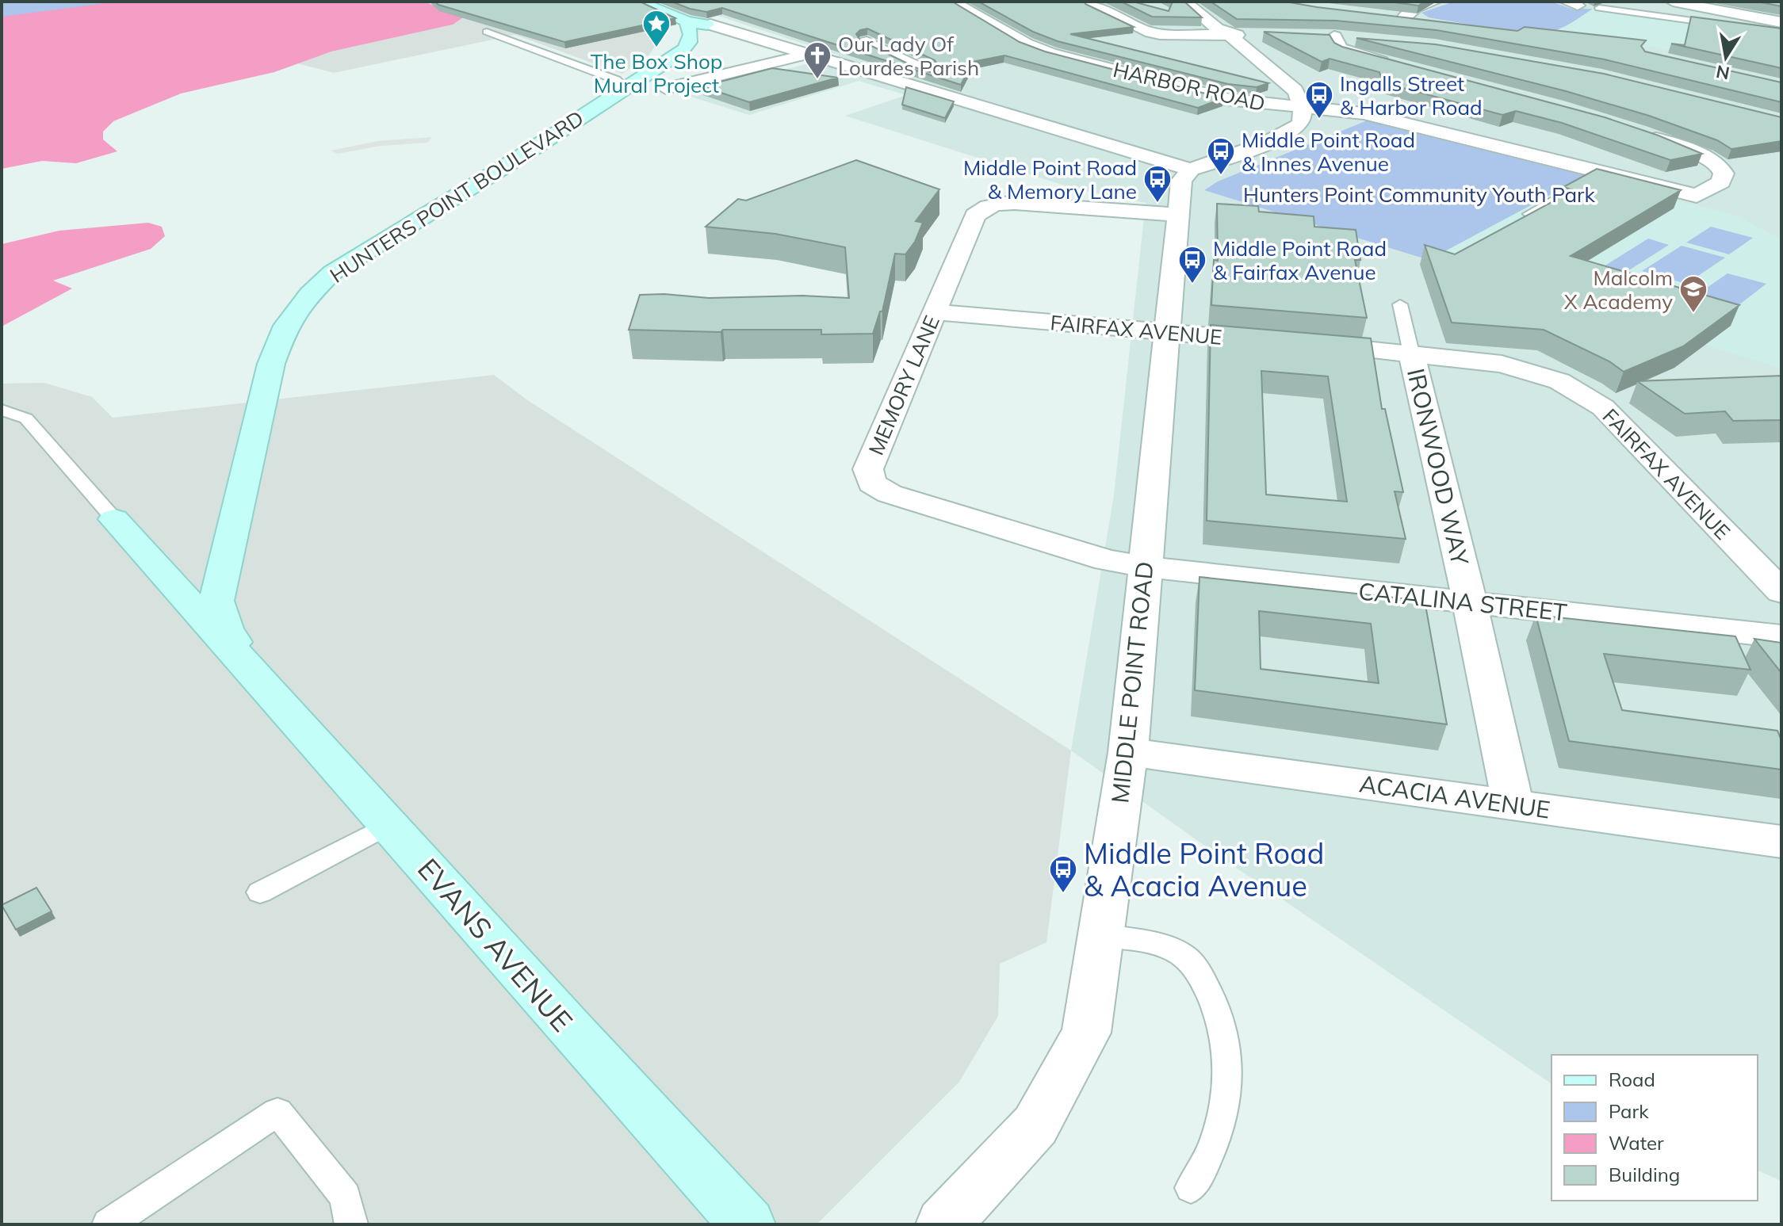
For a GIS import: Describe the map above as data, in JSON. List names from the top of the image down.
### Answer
{
  "streets": {
    "main road": ["HUNTERS POINT BOULEVARD", "EVANS AVENUE"],
    "street": [
      "HARBOR ROAD",
      "FAIRFAX AVENUE",
      "MEMORY LANE",
      "IRONWOOD WAY",
      "CATALINA STREET",
      "MIDDLE POINT ROAD",
      "ACACIA AVENUE"
    ]
  },
  "crossings": [
    ["HUNTERS POINT BOULEVARD", "EVANS AVENUE"],
    ["FAIRFAX AVENUE", "MEMORY LANE"],
    ["FAIRFAX AVENUE", "IRONWOOD WAY"],
    ["FAIRFAX AVENUE", "MIDDLE POINT ROAD"],
    ["MEMORY LANE", "CATALINA STREET"],
    ["MEMORY LANE", "MIDDLE POINT ROAD"],
    ["IRONWOOD WAY", "CATALINA STREET"],
    ["IRONWOOD WAY", "ACACIA AVENUE"],
    ["CATALINA STREET", "MIDDLE POINT ROAD"],
    ["MIDDLE POINT ROAD", "ACACIA AVENUE"]
  ],
  "parks": ["Hunters Point Community Youth Park"],
  "places": {
    "place": ["The Box Shop Mural Project"],
    "church": ["Our Lady Of Lourdes Parish"],
    "bus stop": [
      "Ingalls Street & Harbor Road",
      "Middle Point Road & Innes Avenue",
      "Middle Point Road & Memory Lane",
      "Middle Point Road & Fairfax Avenue",
      "Middle Point Road & Acacia Avenue"
    ],
    "school or university": ["Malcolm X Academy"]
  },
  "legend": [
    "Road",
    "Park",
    "Water",
    "Building"
  ],
  "north": "bottom"
}
